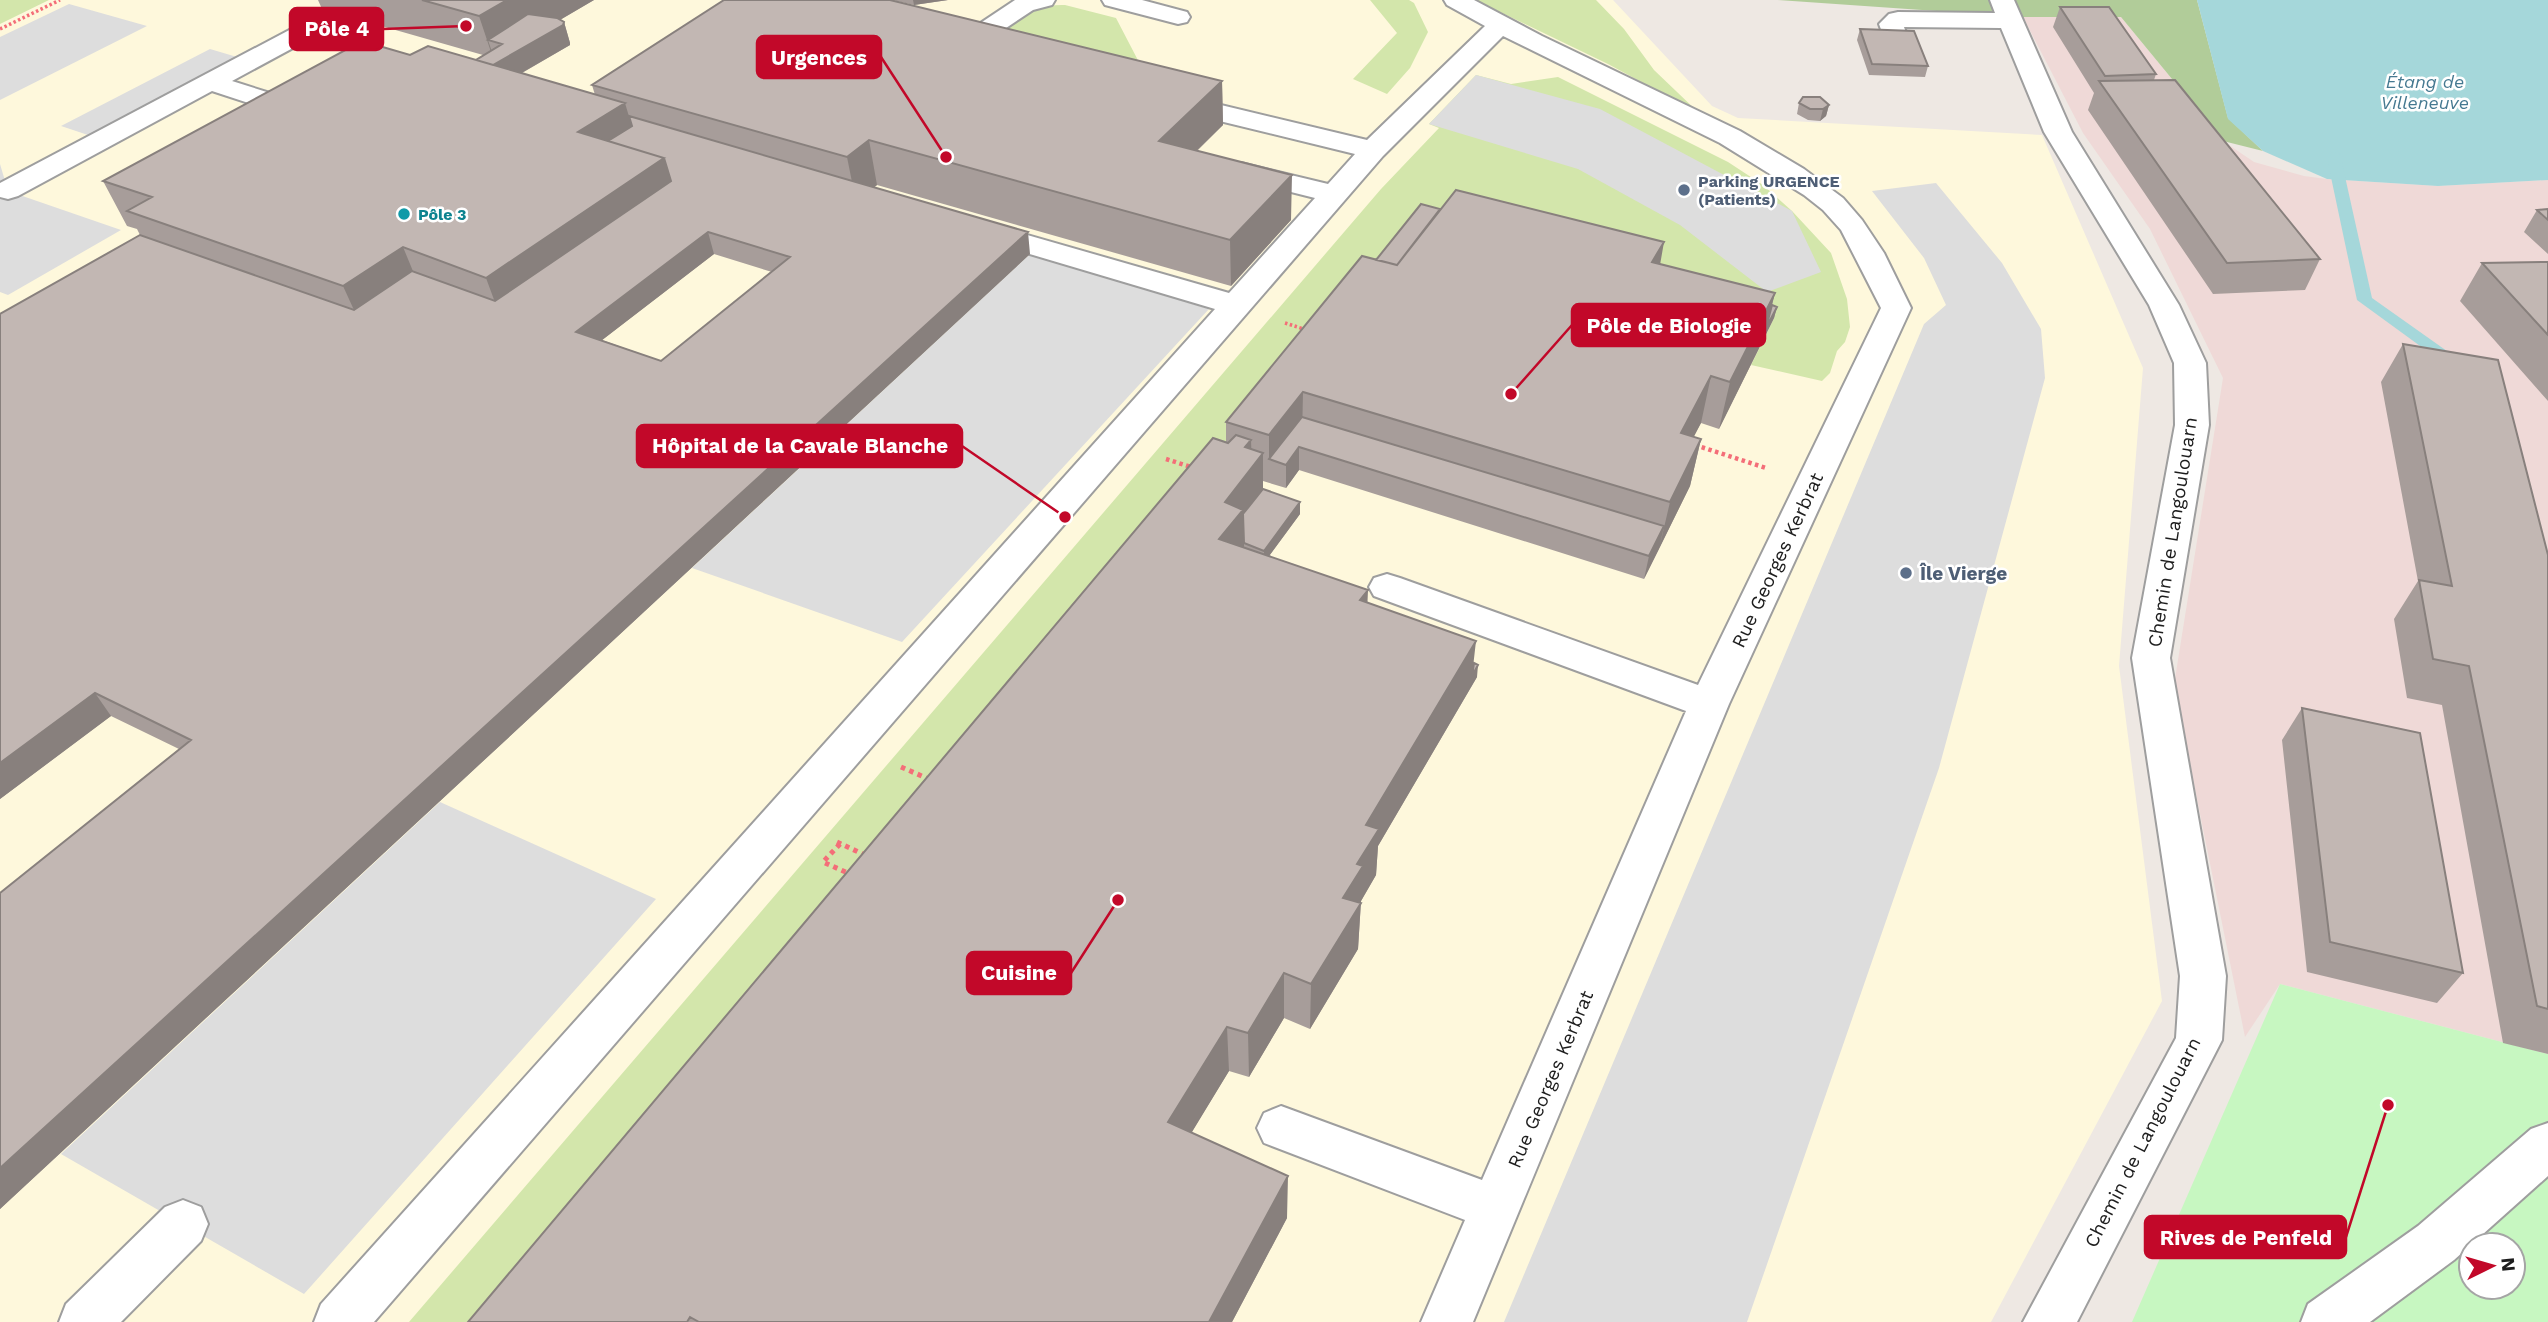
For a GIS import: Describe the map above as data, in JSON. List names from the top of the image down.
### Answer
{
  "streets": {
    "lane": ["Chemin de Langoulouarn", "Rue Georges Kerbrat"]
  },
  "water": ["Étang de Villeneuve"],
  "places": [
    "Pôle 4",
    "Urgences",
    "Parking URGENCE (Patients)",
    "Pôle 3",
    "Pôle de Biologie",
    "Hôpital de la Cavale Blanche",
    "Île Vierge",
    "Cuisine",
    "Rives de Penfeld"
  ],
  "north": "right"
}
